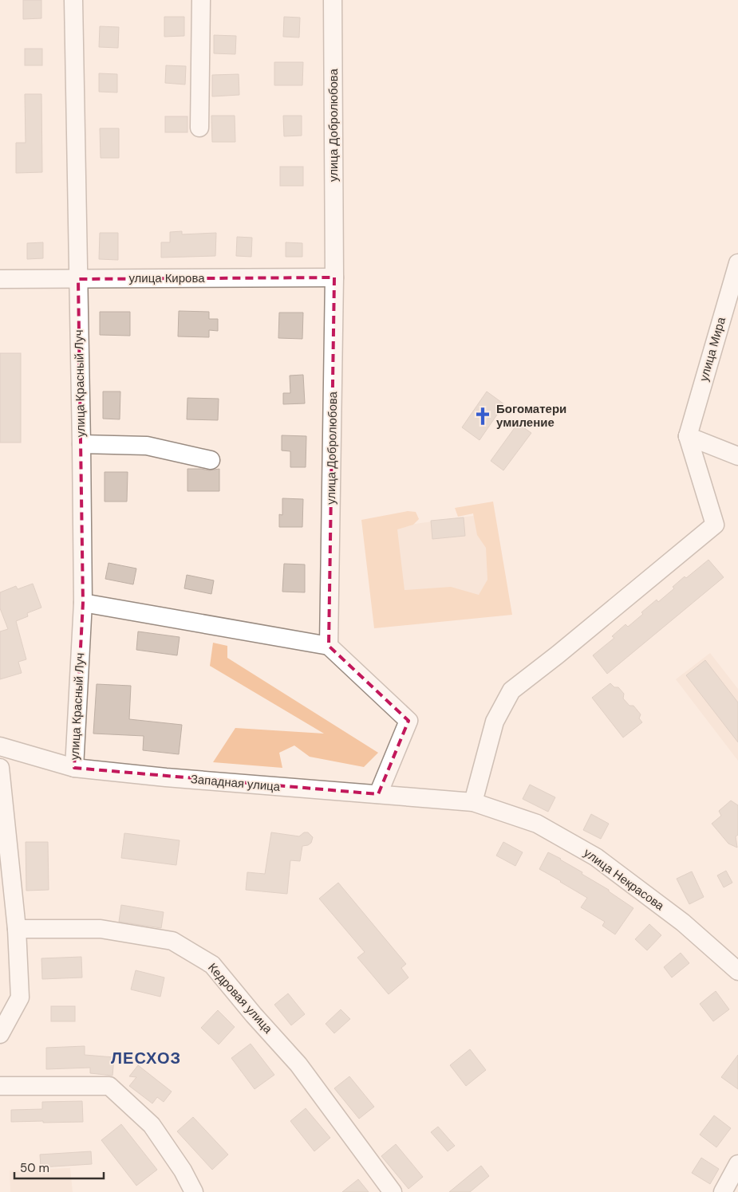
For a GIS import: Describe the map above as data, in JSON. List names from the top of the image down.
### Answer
{
  "streets": {
    "street": [
      "улица Добролюбова",
      "улица Кирова",
      "улица Мира",
      "улица Красный Луч",
      "Западная улица",
      "улица Некрасова",
      "Кедровая улица"
    ]
  },
  "crossings": [
    ["улица Добролюбова", "улица Кирова"],
    ["улица Кирова", "улица Красный Луч"],
    ["улица Красный Луч", "Западная улица"],
    ["Западная улица", "улица Некрасова"]
  ],
  "districts": ["ЛЕСХОЗ"],
  "places": {
    "church": ["Богоматери умиление"]
  },
  "scale_bar": "50 m"
}
